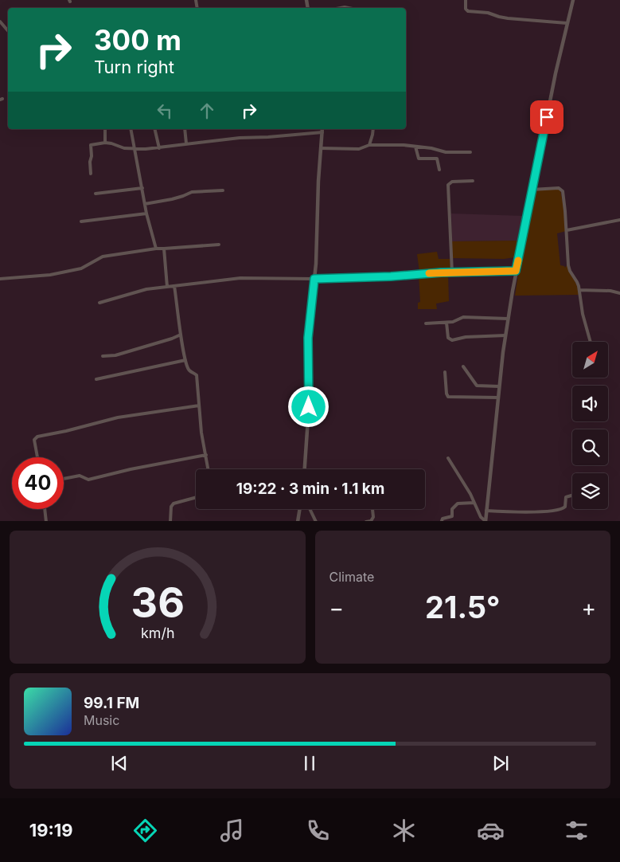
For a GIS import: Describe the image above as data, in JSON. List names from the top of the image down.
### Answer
{
  "north": "top right",
  "page": {
    "turn": ["300 m", "Turn right"],
    "limit": "40",
    "trip": "19:22 · 3 min · 1.1 km",
    "tile": "Climate",
    "heat": ["−", "21.5°", "+"],
    "song": ["99.1 FM", "Music"],
    "tabs": "19:19",
    "gauge": ["36", "km/h"]
  }
}
